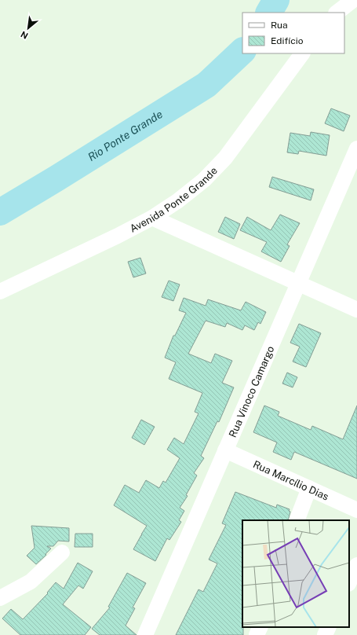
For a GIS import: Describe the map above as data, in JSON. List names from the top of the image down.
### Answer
{
  "streets": {
    "street": ["Avenida Ponte Grande", "Rua Vinoco Camargo", "Rua Marcílio Dias"]
  },
  "crossings": [
    ["Rua Vinoco Camargo", "Rua Marcílio Dias"]
  ],
  "water": ["Rio Ponte Grande"],
  "legend": ["Rua", "Edifício"],
  "north": "bottom left"
}
